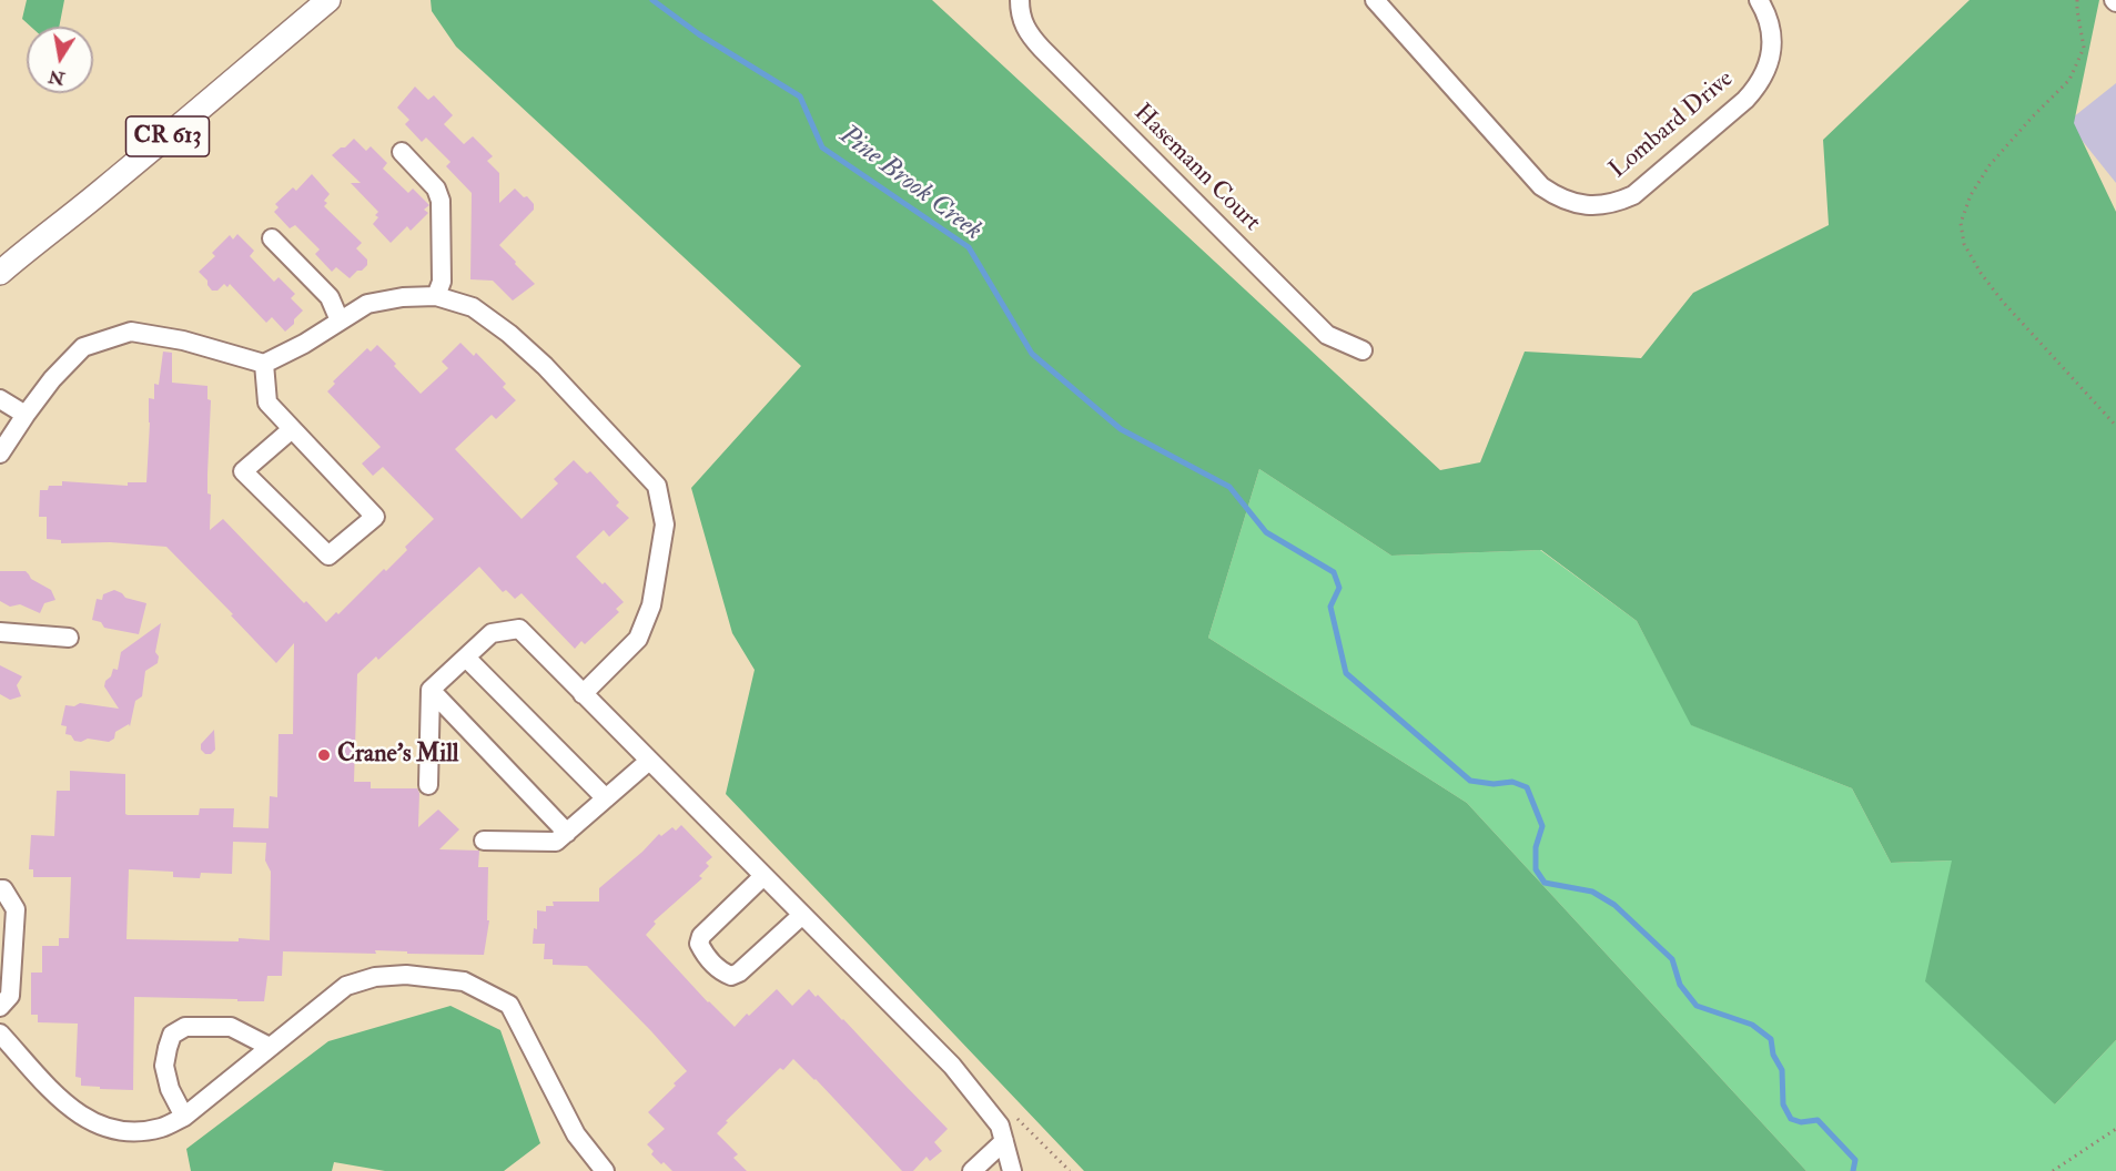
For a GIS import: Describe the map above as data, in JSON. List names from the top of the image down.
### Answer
{
  "streets": {
    "main road": ["CR 613"],
    "street": ["Lombard Drive", "Hasemann Court"]
  },
  "water": ["Pine Brook Creek"],
  "places": ["Crane's Mill"],
  "north": "bottom"
}
